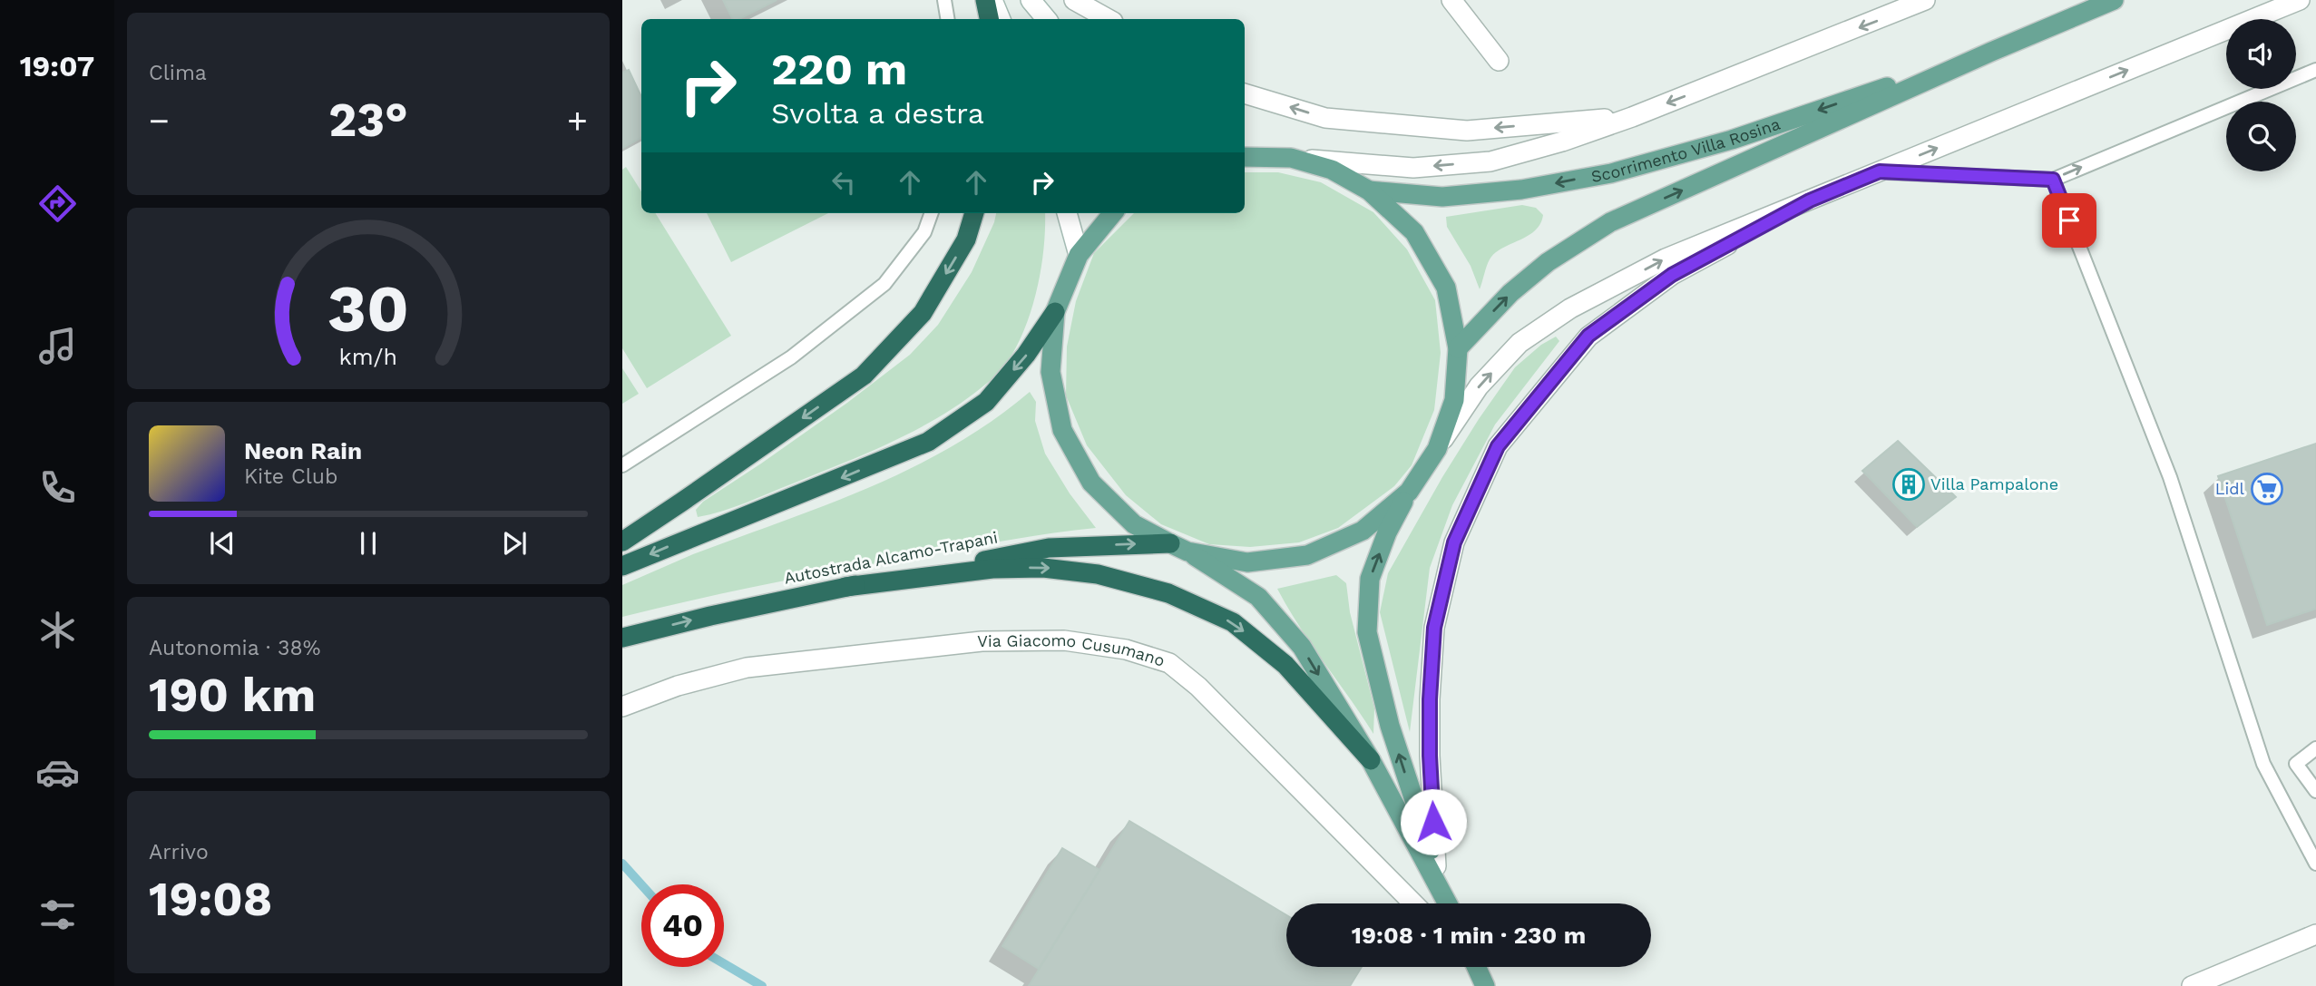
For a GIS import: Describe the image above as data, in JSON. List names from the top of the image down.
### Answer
{
  "streets": {
    "highway": ["Autostrada Alcamo-Trapani"],
    "main road": ["Scorrimento Villa Rosina"],
    "street": ["Via Giacomo Cusumano"]
  },
  "places": {
    "building": ["Villa Pampalone"],
    "supermarket": ["Lidl"]
  },
  "page": {
    "tabs": "19:07",
    "tile": [
      "Clima",
      ["Autonomia · 38%", "190 km"],
      ["Arrivo", "19:08"]
    ],
    "turn": ["220 m", "Svolta a destra"],
    "heat": ["−", "23°", "+"],
    "song": ["Neon Rain", "Kite Club"],
    "limit": "40",
    "trip": "19:08 · 1 min · 230 m",
    "gauge": ["30", "km/h"]
  }
}
